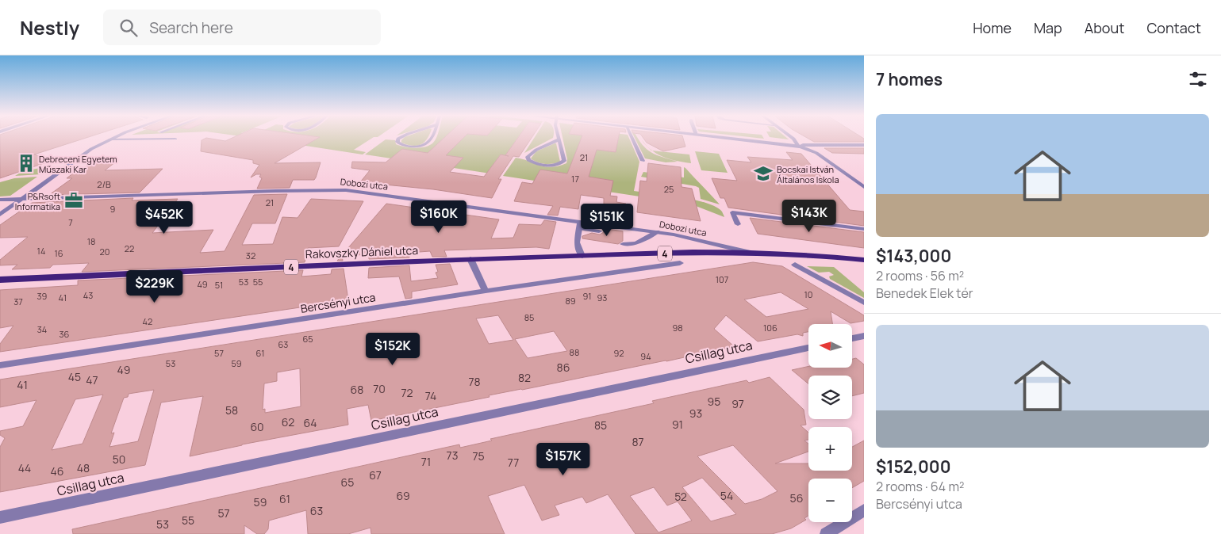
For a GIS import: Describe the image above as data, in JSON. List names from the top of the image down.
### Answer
{
  "streets": {
    "main road": ["Rakovszky Dániel utca", "4"],
    "street": ["Dobozi utca", "Bercsényi utca", "Csillag utca"]
  },
  "crossings": [
    ["Dobozi utca", "4"],
    ["Rakovszky Dániel utca", "4"]
  ],
  "places": {
    "building": ["Debreceni Egyetem Műszaki Kar"],
    "school or university": ["Bocskai István Általános Iskola"],
    "office": ["P&Rsoft Informatika"]
  },
  "house_numbers": [
    "21",
    "17",
    "2/B",
    "25",
    "21",
    "9",
    "7",
    "18",
    "22",
    "14",
    "20",
    "16",
    "32",
    "107",
    "53",
    "55",
    "49",
    "51",
    "10",
    "43",
    "39",
    "91",
    "41",
    "93",
    "89",
    "37",
    "85",
    "42",
    "98",
    "106",
    "34",
    "36",
    "65",
    "63",
    "88",
    "57",
    "61",
    "92",
    "94",
    "53",
    "59",
    "86",
    "49",
    "45",
    "82",
    "47",
    "78",
    "41",
    "70",
    "68",
    "72",
    "74",
    "95",
    "97",
    "58",
    "93",
    "62",
    "64",
    "91",
    "85",
    "60",
    "87",
    "73",
    "75",
    "50",
    "71",
    "77",
    "44",
    "48",
    "46",
    "67",
    "65",
    "69",
    "54",
    "52",
    "56",
    "61",
    "59",
    "63",
    "57",
    "55",
    "53"
  ],
  "north": "left",
  "page": {
    "header": "Nestly",
    "search": "Search here",
    "nav": [
      "Home",
      "Map",
      "About",
      "Contact"
    ],
    "heading": "7 homes",
    "list": [
      {
        "name": "$143,000",
        "note": "2 rooms · 56 m² · Benedek Elek tér"
      },
      {
        "name": "$152,000",
        "note": "2 rooms · 64 m² · Bercsényi utca"
      }
    ],
    "price": [
      "$143K",
      "$160K",
      "$452K",
      "$151K",
      "$229K",
      "$152K",
      "$157K"
    ],
    "map_buttons": ["+", "−"]
  }
}
